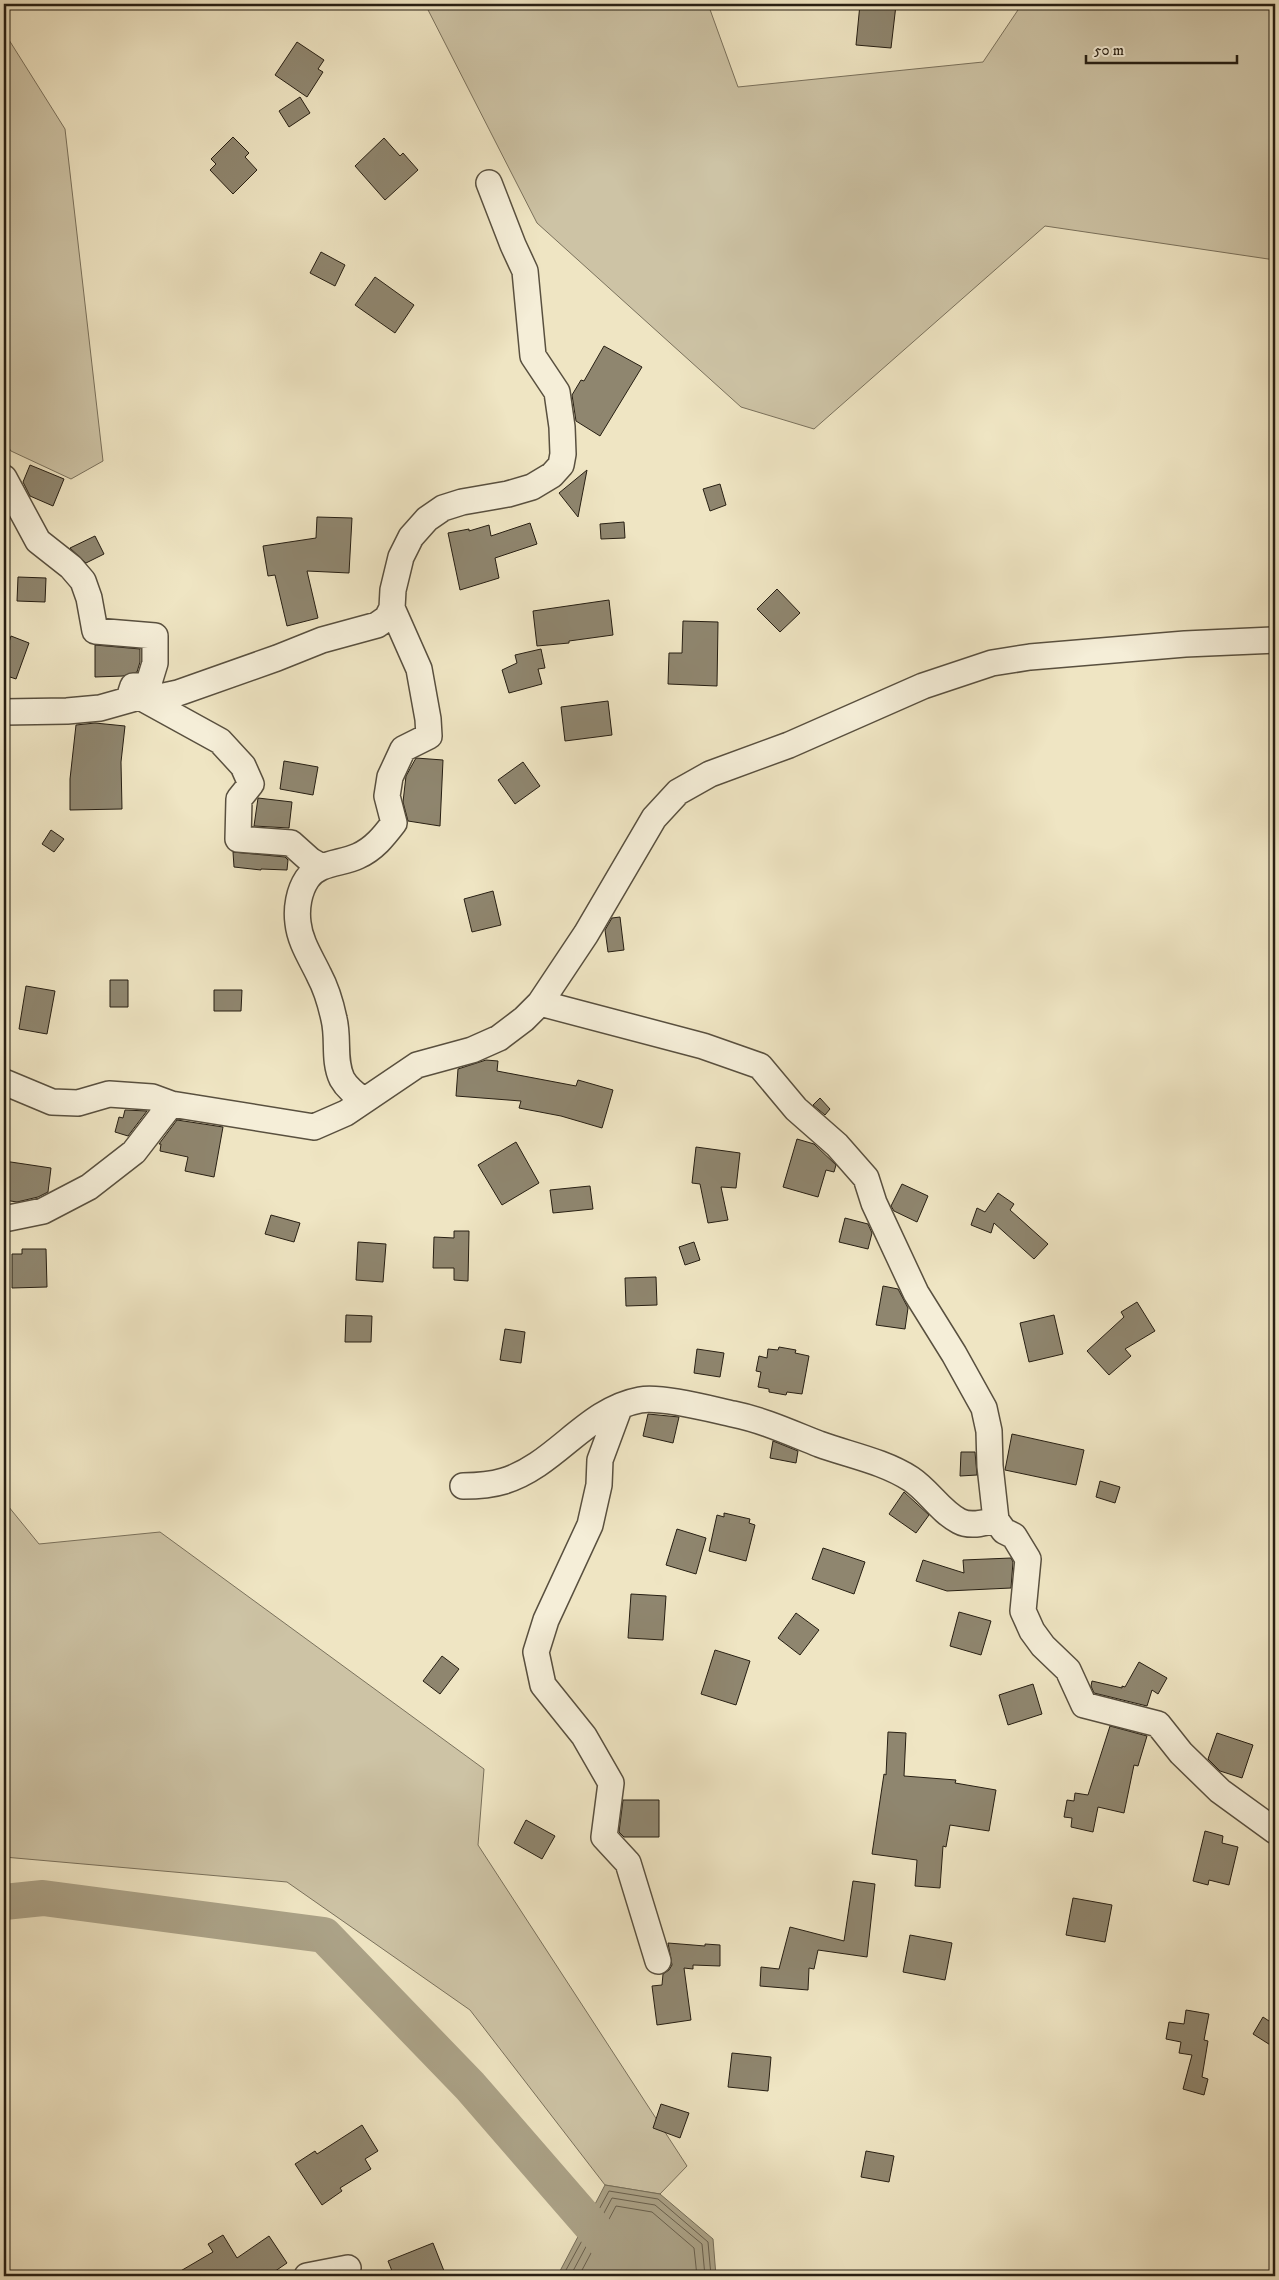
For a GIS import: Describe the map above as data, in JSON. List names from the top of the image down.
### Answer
{
  "scale_bar": "50 m"
}
